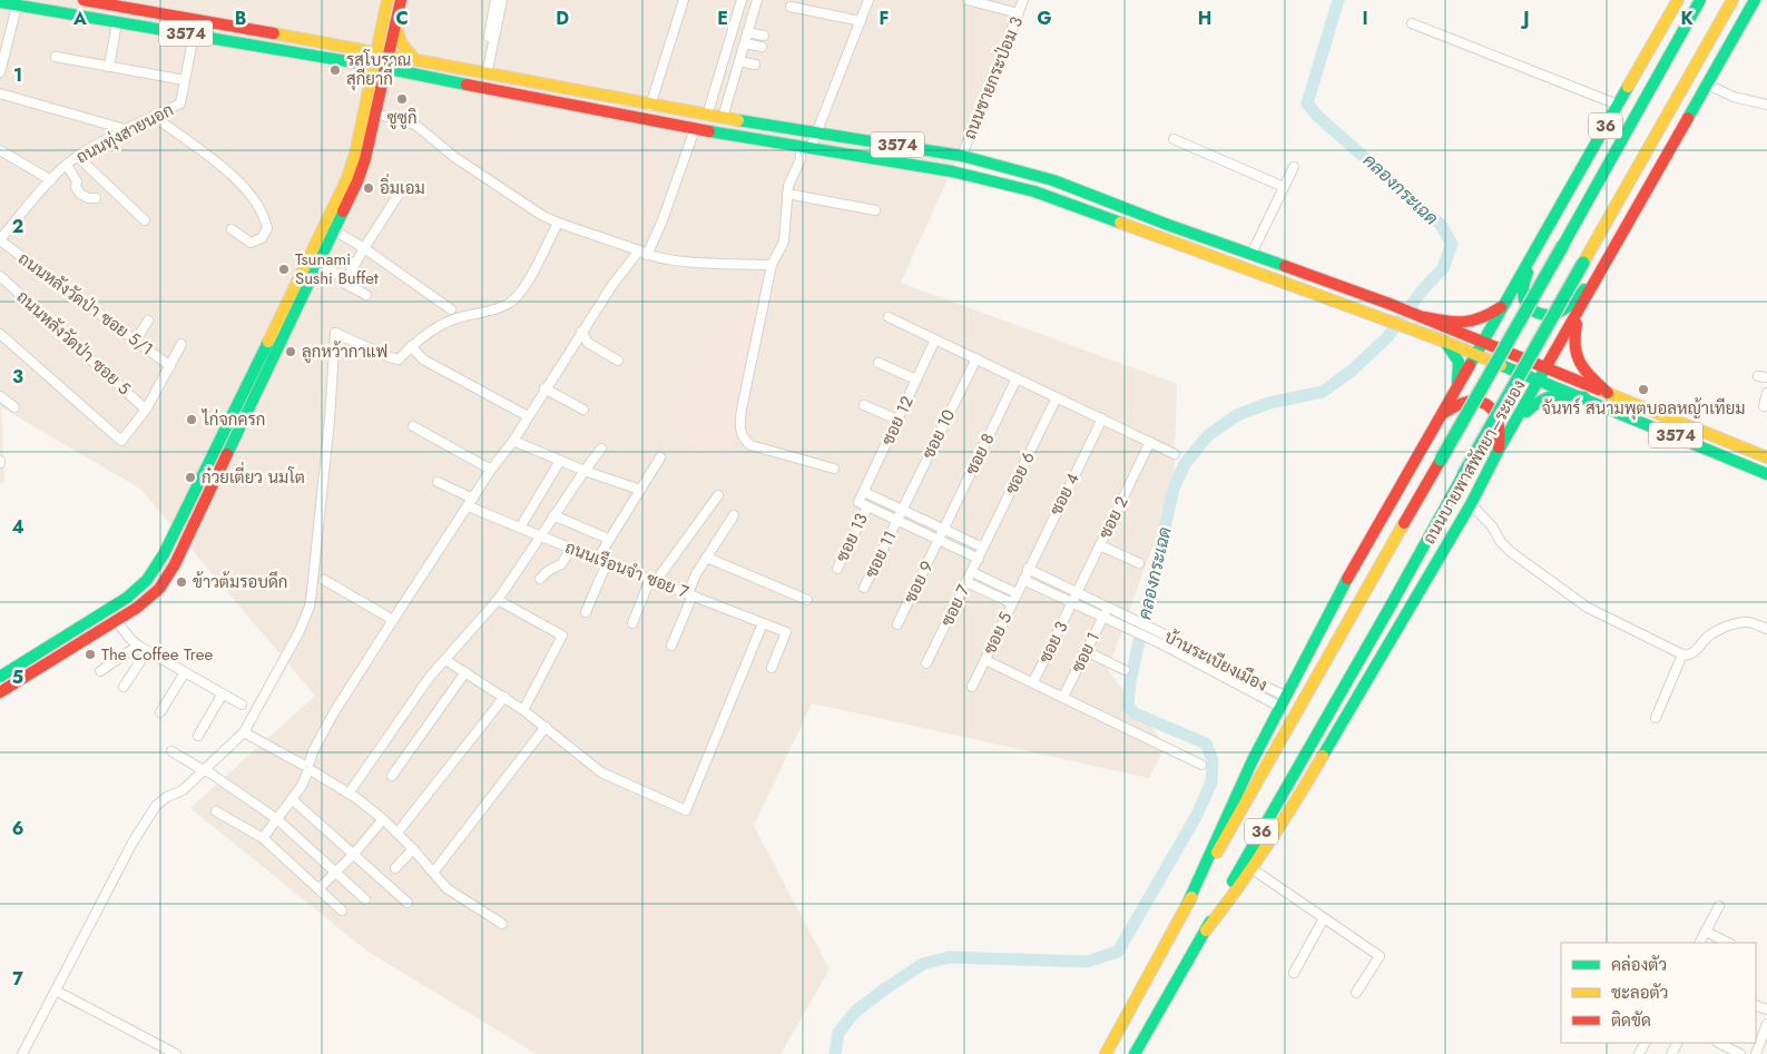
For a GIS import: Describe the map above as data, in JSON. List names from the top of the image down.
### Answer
{
  "streets": {
    "main road": ["3574", "36", "ถนนบายพาสพัทยา–ระยอง"],
    "street": [
      "ถนนชายกระป่อม 3",
      "ถนนทุ่งสายนอก",
      "ถนนหลังวัดป่า ซอย 5/1",
      "ถนนหลังวัดป่า ซอย 5",
      "ซอย 12",
      "ซอย 10",
      "ซอย 8",
      "ซอย 6",
      "ซอย 4",
      "ซอย 2",
      "ซอย 13",
      "ซอย 11",
      "ถนนเรือนจำ ซอย 7",
      "ซอย 9",
      "ซอย 7",
      "ซอย 5",
      "ซอย 3",
      "ซอย 1",
      "บ้านระเบียงเมือง"
    ]
  },
  "crossings": [
    ["3574", "ถนนชายกระป่อม 3"],
    ["3574", "ถนนทุ่งสายนอก"],
    ["3574", "ถนนบายพาสพัทยา–ระยอง"],
    ["ถนนทุ่งสายนอก", "ถนนหลังวัดป่า ซอย 5/1"],
    ["ซอย 12", "ซอย 13"],
    ["ซอย 10", "ซอย 11"],
    ["ซอย 8", "ซอย 9"],
    ["ถนนบายพาสพัทยา–ระยอง", "บ้านระเบียงเมือง"],
    ["ซอย 6", "ซอย 7"],
    ["ซอย 4", "ซอย 5"],
    ["ซอย 4", "บ้านระเบียงเมือง"],
    ["ซอย 2", "ซอย 3"],
    ["ซอย 2", "บ้านระเบียงเมือง"],
    ["ซอย 5", "บ้านระเบียงเมือง"],
    ["ซอย 3", "บ้านระเบียงเมือง"],
    ["ซอย 1", "บ้านระเบียงเมือง"]
  ],
  "water": ["คลองกระเฉด"],
  "places": [
    "รสโบราณ สุกียากี์",
    "ซูซูกิ",
    "อิ่มเอม",
    "Tsunami Sushi Buffet",
    "ลูกหว้ากาแฟ",
    "จันทร์ สนามพุตบอลหญ้าเทียม",
    "ไก่จกครก",
    "ก๋วยเตี่ยว นมโต",
    "ข้าวต้มรอบดึก",
    "The Coffee Tree"
  ],
  "legend": ["คล่องตัว", "ชะลอตัว", "ติดขัด"],
  "grid": {
    "columns": [
      "A",
      "B",
      "C",
      "D",
      "E",
      "F",
      "G",
      "H",
      "I",
      "J",
      "K"
    ],
    "rows": [
      "1",
      "2",
      "3",
      "4",
      "5",
      "6",
      "7"
    ]
  }
}
